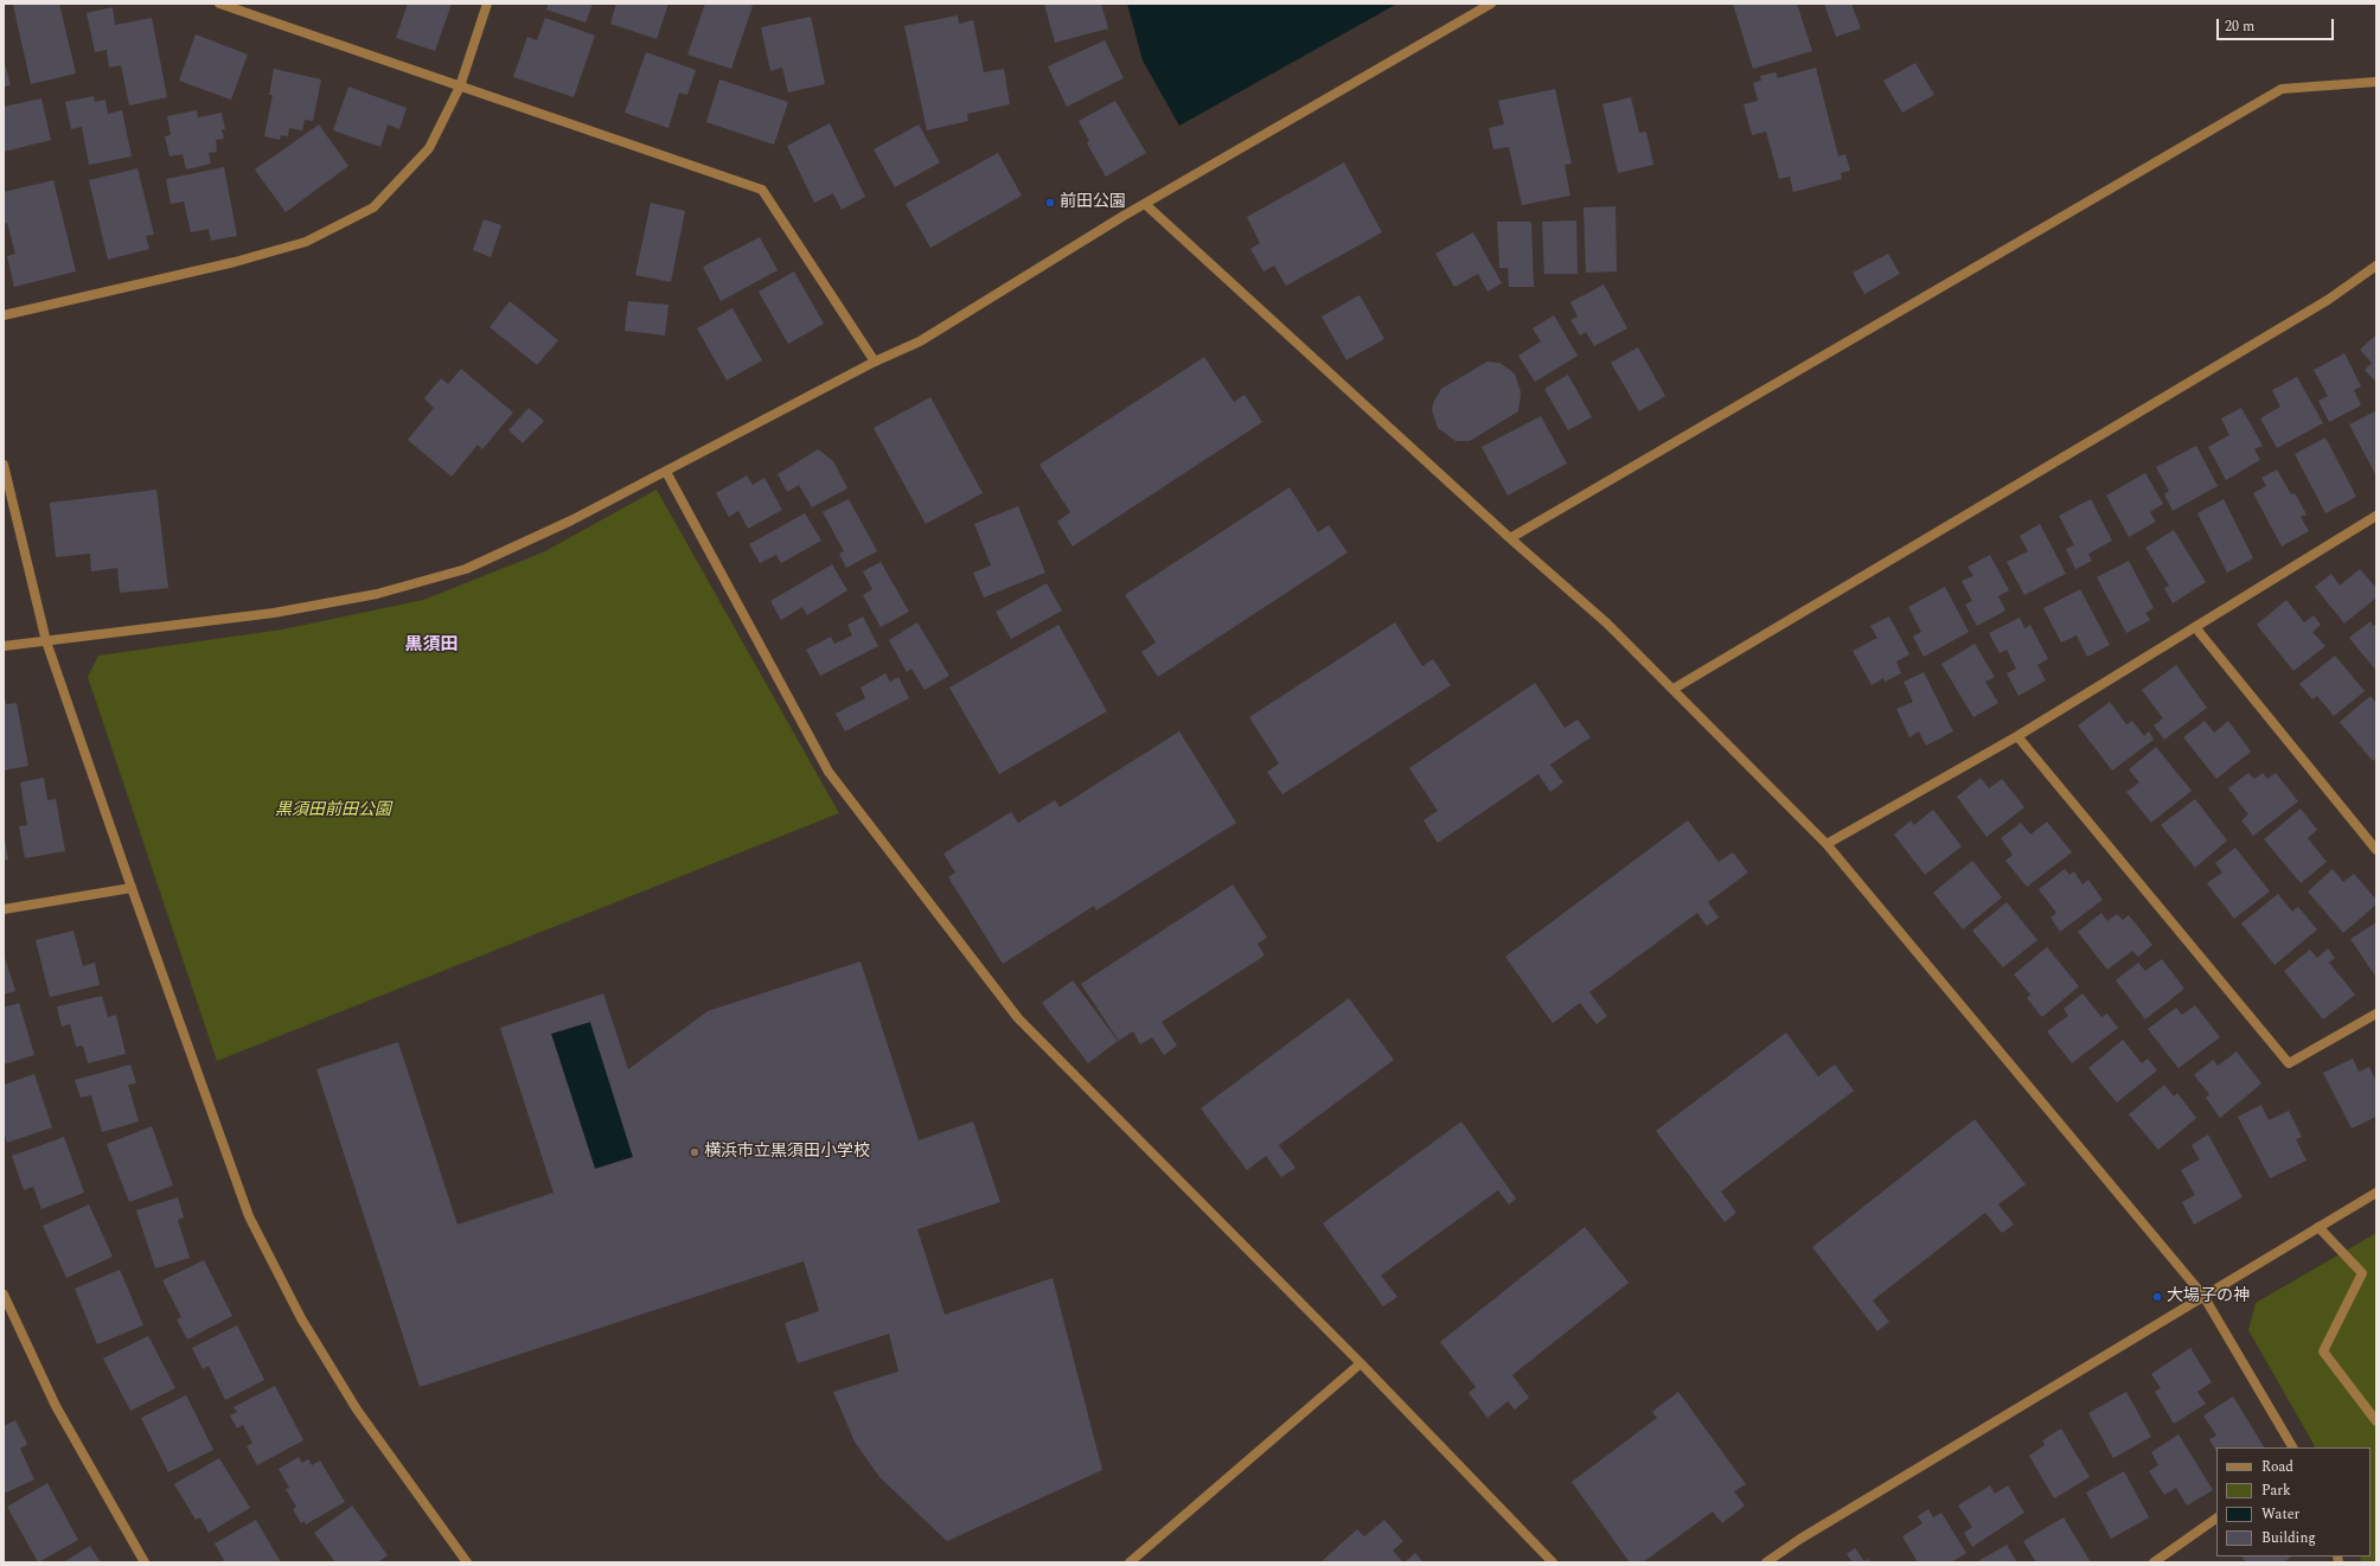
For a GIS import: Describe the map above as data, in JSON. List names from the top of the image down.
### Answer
{
  "districts": ["黒須田"],
  "parks": ["黒須田前田公園"],
  "places": ["前田公園", "横浜市立黒須田小学校", "大場子の神"],
  "legend": [
    "Road",
    "Park",
    "Water",
    "Building"
  ],
  "scale_bar": "20 m"
}
